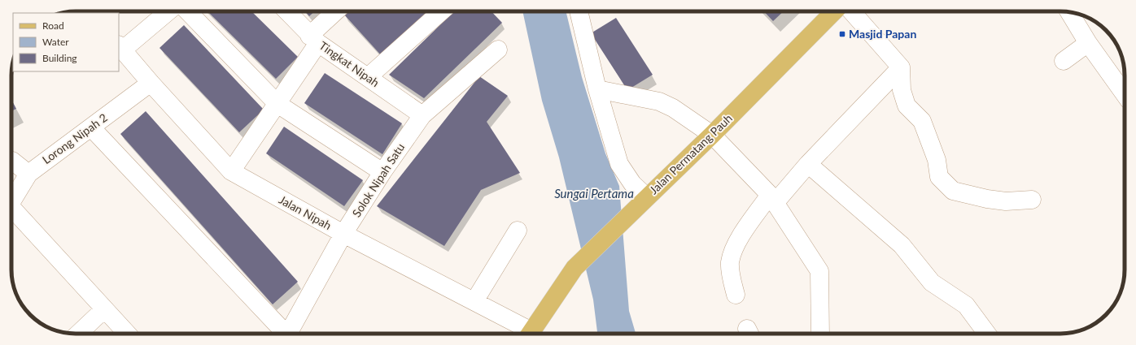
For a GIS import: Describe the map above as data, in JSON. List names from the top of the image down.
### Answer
{
  "streets": {
    "main road": ["Jalan Permatang Pauh"],
    "street": [
      "Tingkat Nipah",
      "Lorong Nipah 2",
      "Solok Nipah Satu",
      "Jalan Nipah"
    ]
  },
  "crossings": [
    ["Tingkat Nipah", "Solok Nipah Satu"],
    ["Lorong Nipah 2", "Solok Nipah Satu"],
    ["Lorong Nipah 2", "Jalan Nipah"],
    ["Solok Nipah Satu", "Jalan Nipah"]
  ],
  "water": ["Sungai Pertama"],
  "places": {
    "transit": ["Masjid Papan"]
  },
  "legend": ["Road", "Water", "Building"]
}
